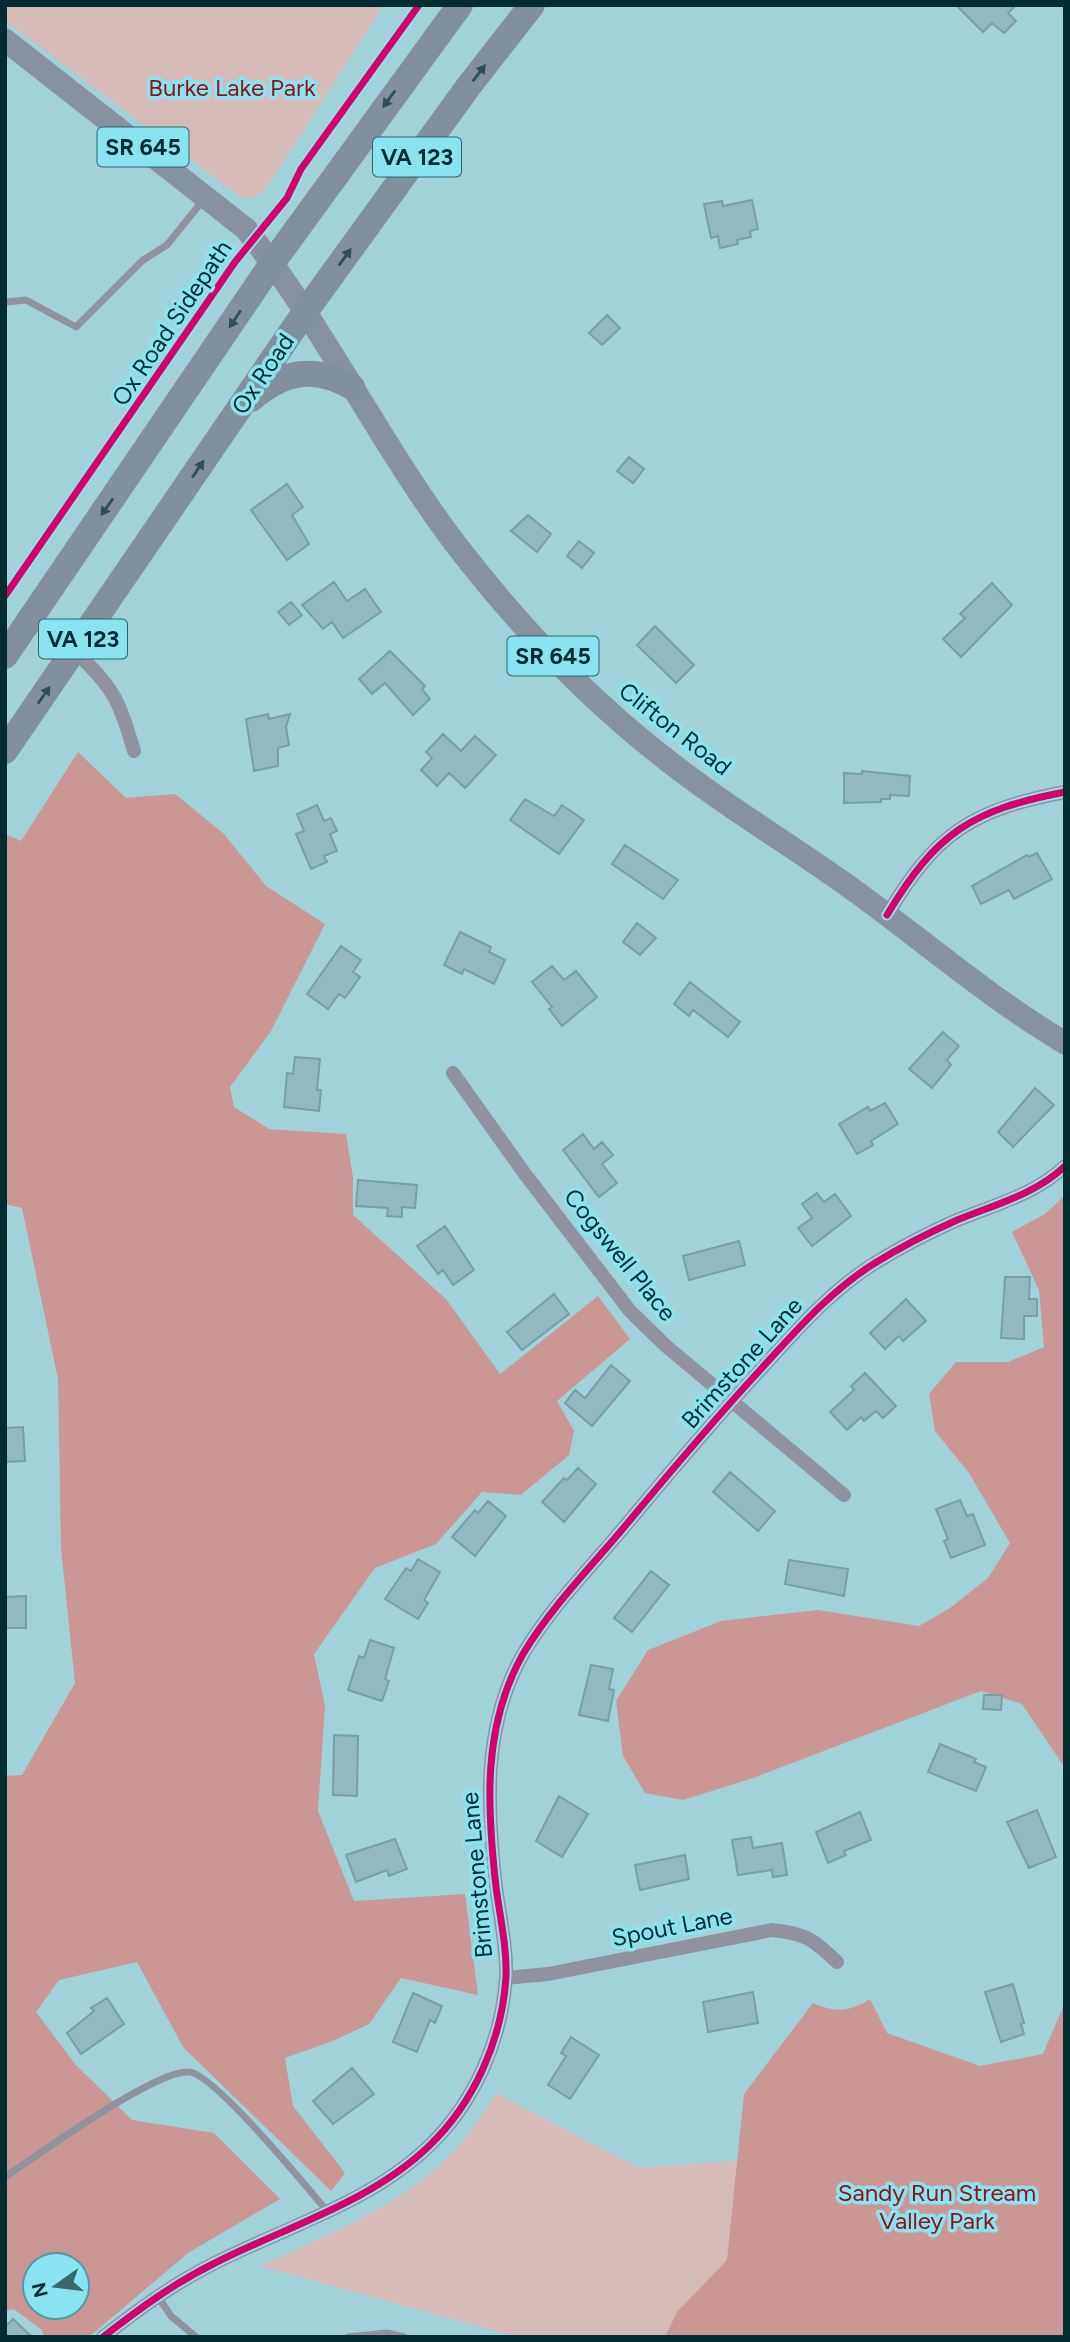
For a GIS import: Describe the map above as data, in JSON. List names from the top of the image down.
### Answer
{
  "streets": {
    "highway": ["VA 123", "Ox Road"],
    "main road": ["SR 645", "Clifton Road"],
    "street": ["Cogswell Place", "Brimstone Lane", "Spout Lane"],
    "cycle path": ["Ox Road Sidepath"]
  },
  "crossings": [
    ["SR 645", "VA 123"],
    ["SR 645", "Clifton Road"],
    ["VA 123", "Clifton Road"],
    ["Ox Road", "Clifton Road"],
    ["Cogswell Place", "Brimstone Lane"],
    ["Brimstone Lane", "Spout Lane"]
  ],
  "parks": ["Burke Lake Park", "Sandy Run Stream Valley Park"],
  "north": "left"
}
